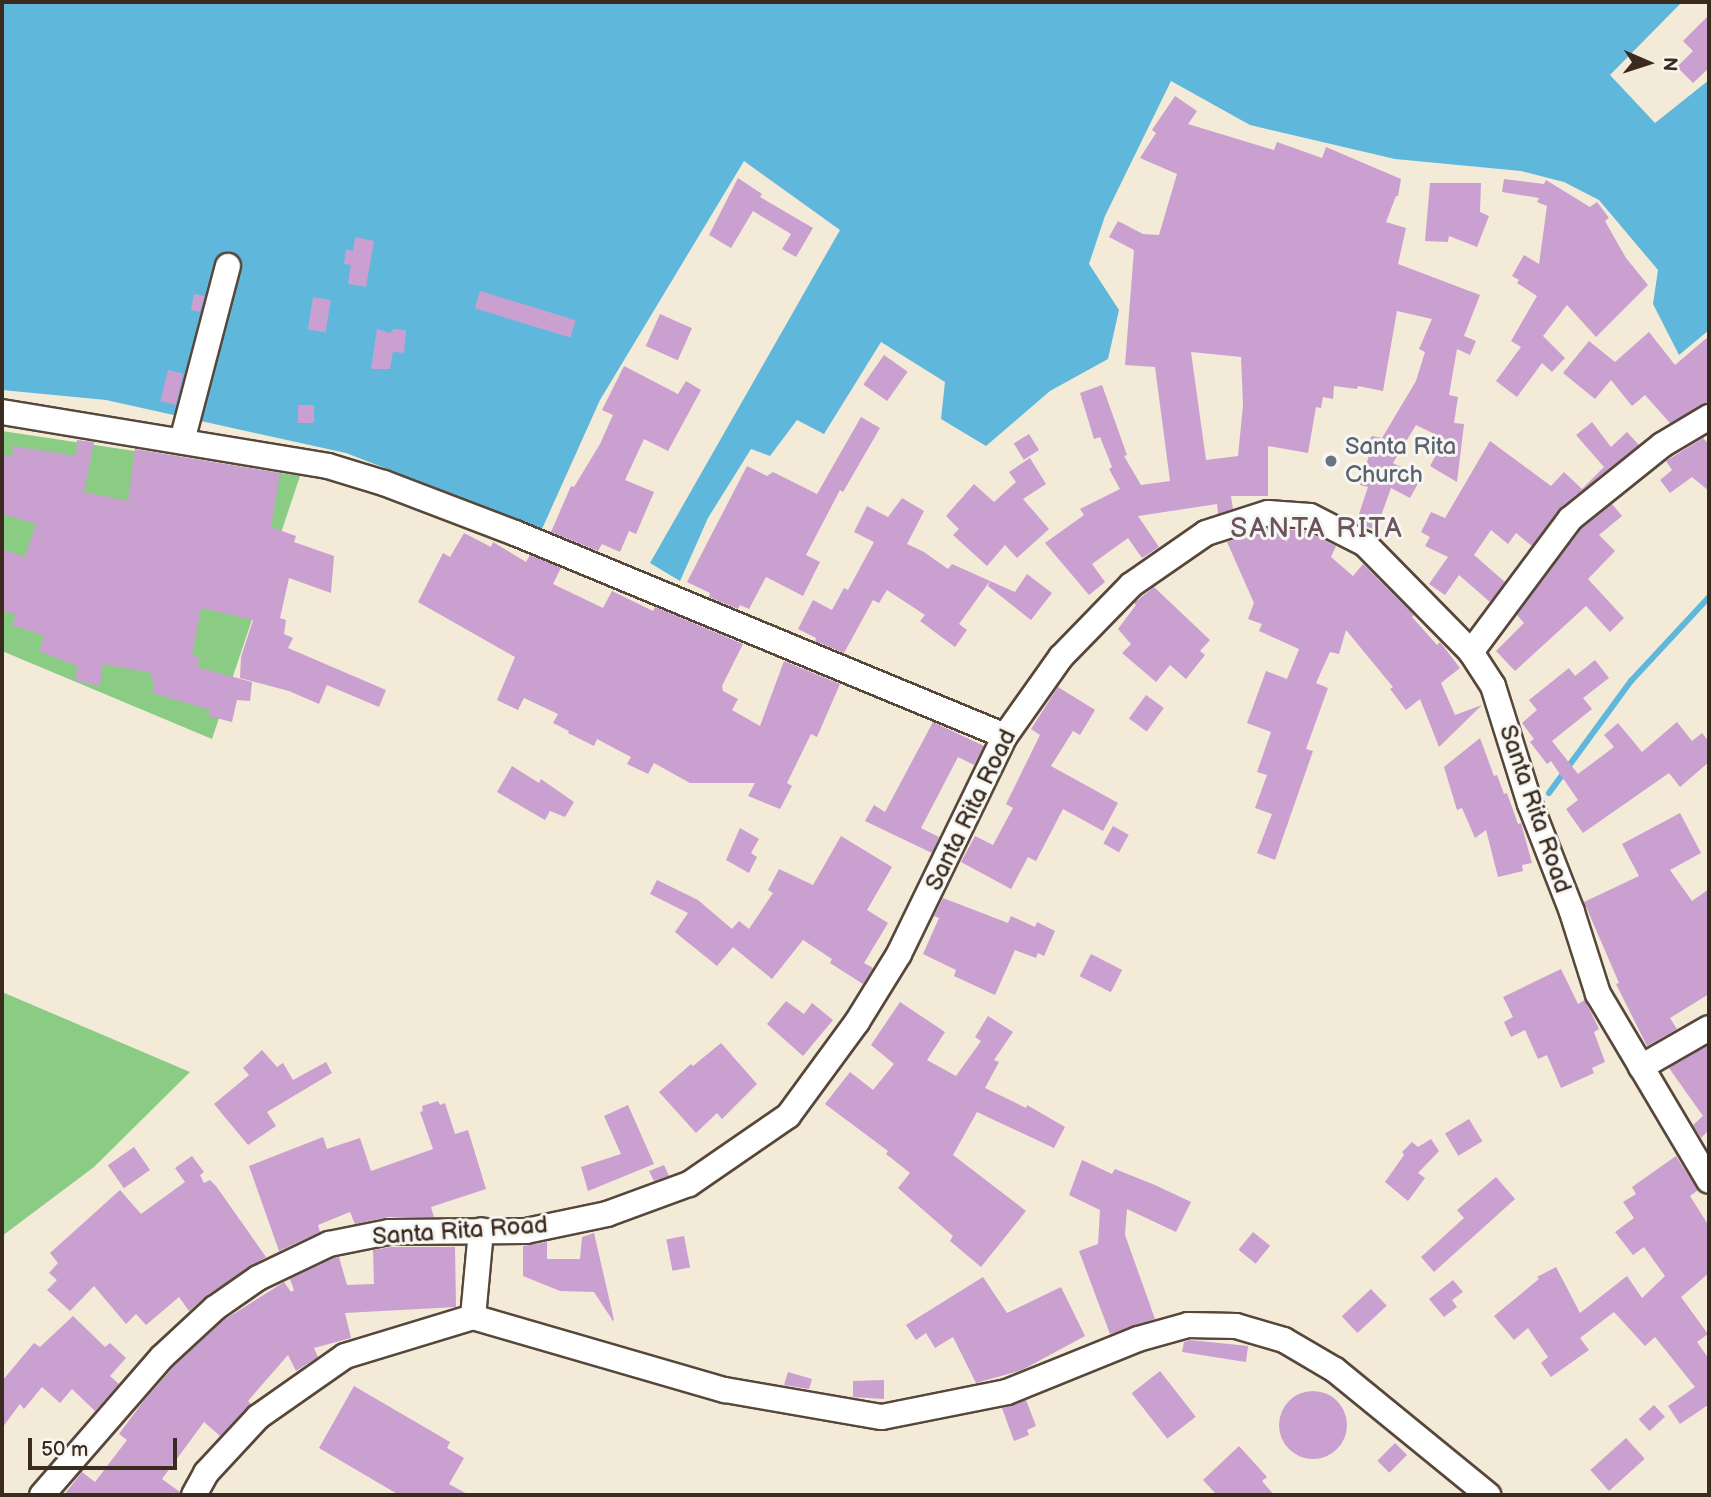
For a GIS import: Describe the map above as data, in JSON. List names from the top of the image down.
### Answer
{
  "streets": {
    "street": ["Santa Rita Road"]
  },
  "districts": ["SANTA RITA"],
  "places": ["Santa Rita Church"],
  "scale_bar": "50 m",
  "north": "right"
}
